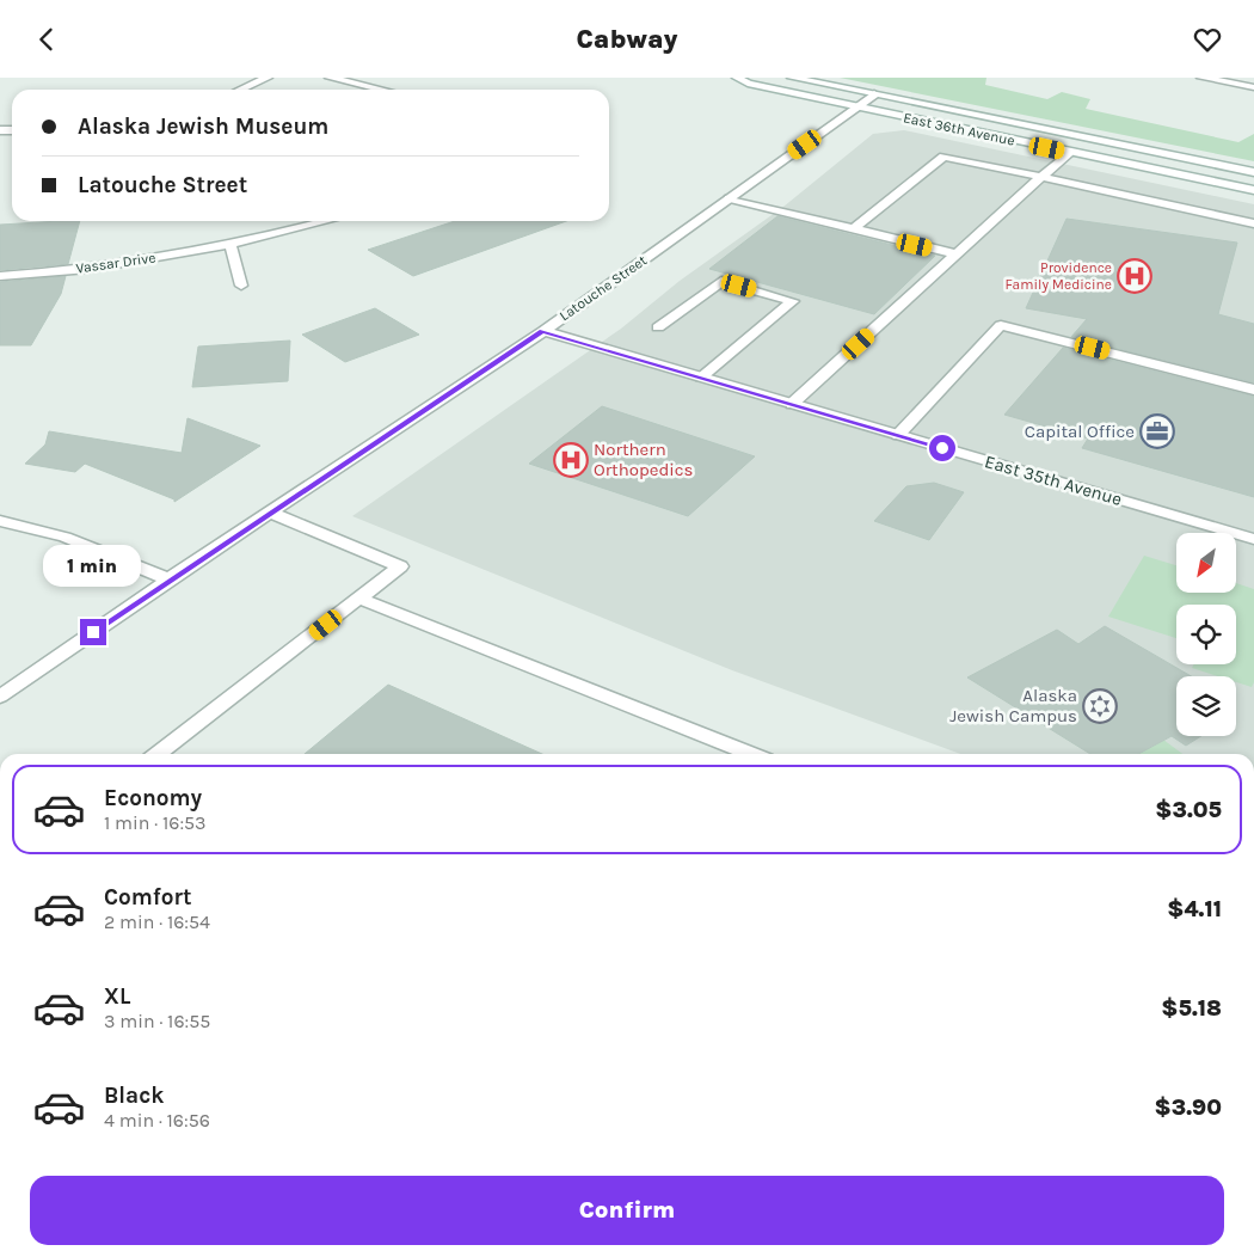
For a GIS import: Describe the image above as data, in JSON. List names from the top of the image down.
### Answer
{
  "streets": {
    "street": [
      "East 36th Avenue",
      "Vassar Drive",
      "Latouche Street",
      "East 35th Avenue"
    ]
  },
  "crossings": [
    ["East 36th Avenue", "Latouche Street"],
    ["Latouche Street", "East 35th Avenue"]
  ],
  "places": {
    "hospital": ["Providence Family Medicine", "Northern Orthopedics"],
    "office": ["Capital Office"],
    "synagogue": ["Alaska Jewish Campus"]
  },
  "north": "bottom left",
  "page": {
    "header": "Cabway",
    "banner": ["Alaska Jewish Museum", "Latouche Street"],
    "bubble": "1 min",
    "list": [
      {
        "name": "Economy",
        "note": "1 min · 16:53",
        "value": "$3.05"
      },
      {
        "name": "Comfort",
        "note": "2 min · 16:54",
        "value": "$4.11"
      },
      {
        "name": "XL",
        "note": "3 min · 16:55",
        "value": "$5.18"
      },
      {
        "name": "Black",
        "note": "4 min · 16:56",
        "value": "$3.90"
      }
    ],
    "buttons": "Confirm"
  }
}
